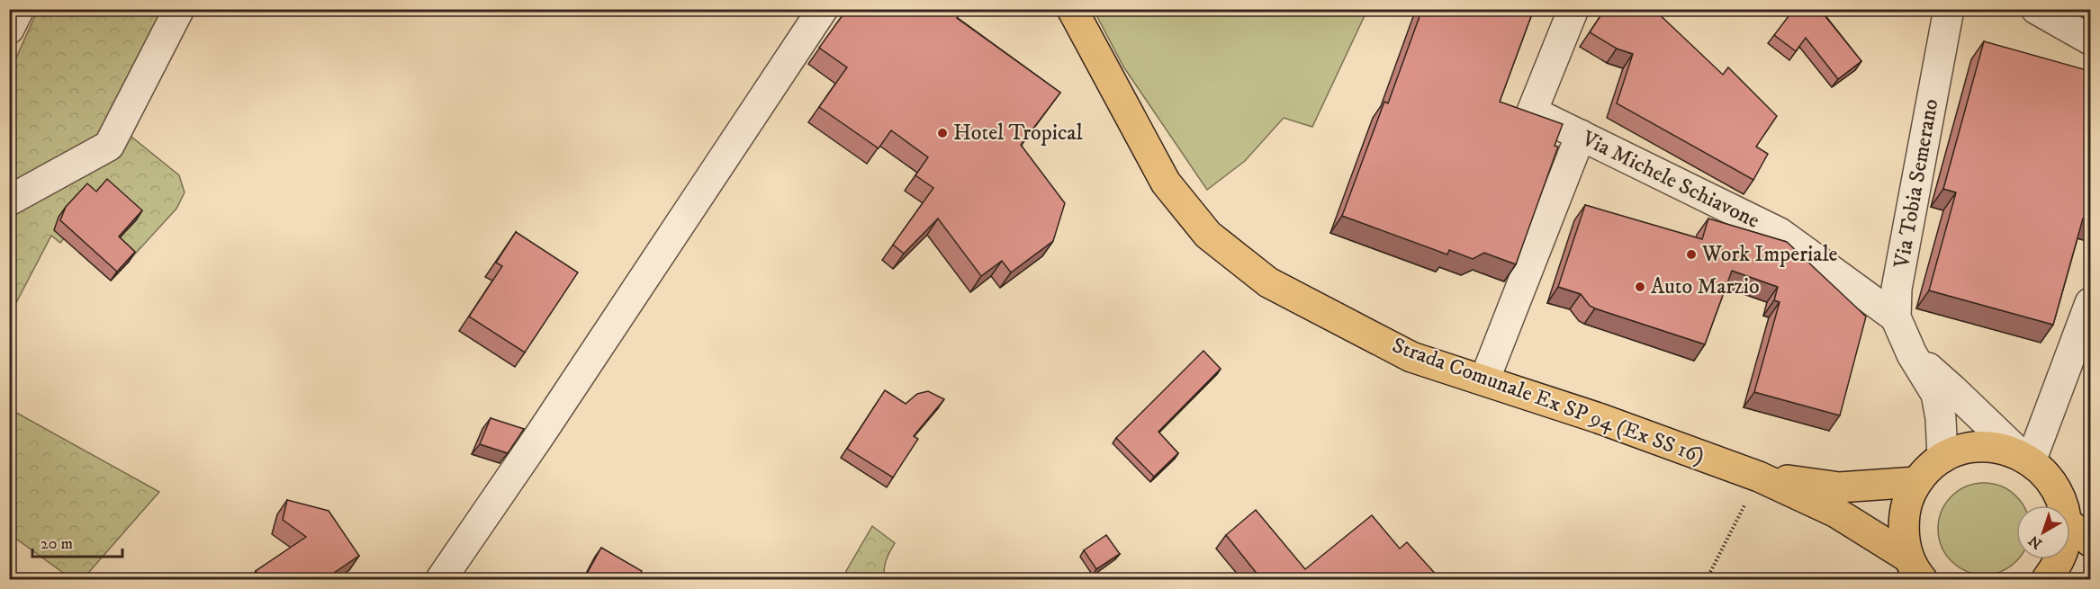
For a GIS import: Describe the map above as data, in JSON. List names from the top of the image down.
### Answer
{
  "streets": {
    "main road": ["Strada Comunale Ex SP 94 (Ex SS 16)"],
    "street": ["Via Michele Schiavone", "Via Tobia Semerano"]
  },
  "crossings": [
    ["Via Michele Schiavone", "Via Tobia Semerano"]
  ],
  "places": ["Hotel Tropical", "Work Imperiale", "Auto Marzio"],
  "scale_bar": "20 m",
  "north": "bottom left"
}
